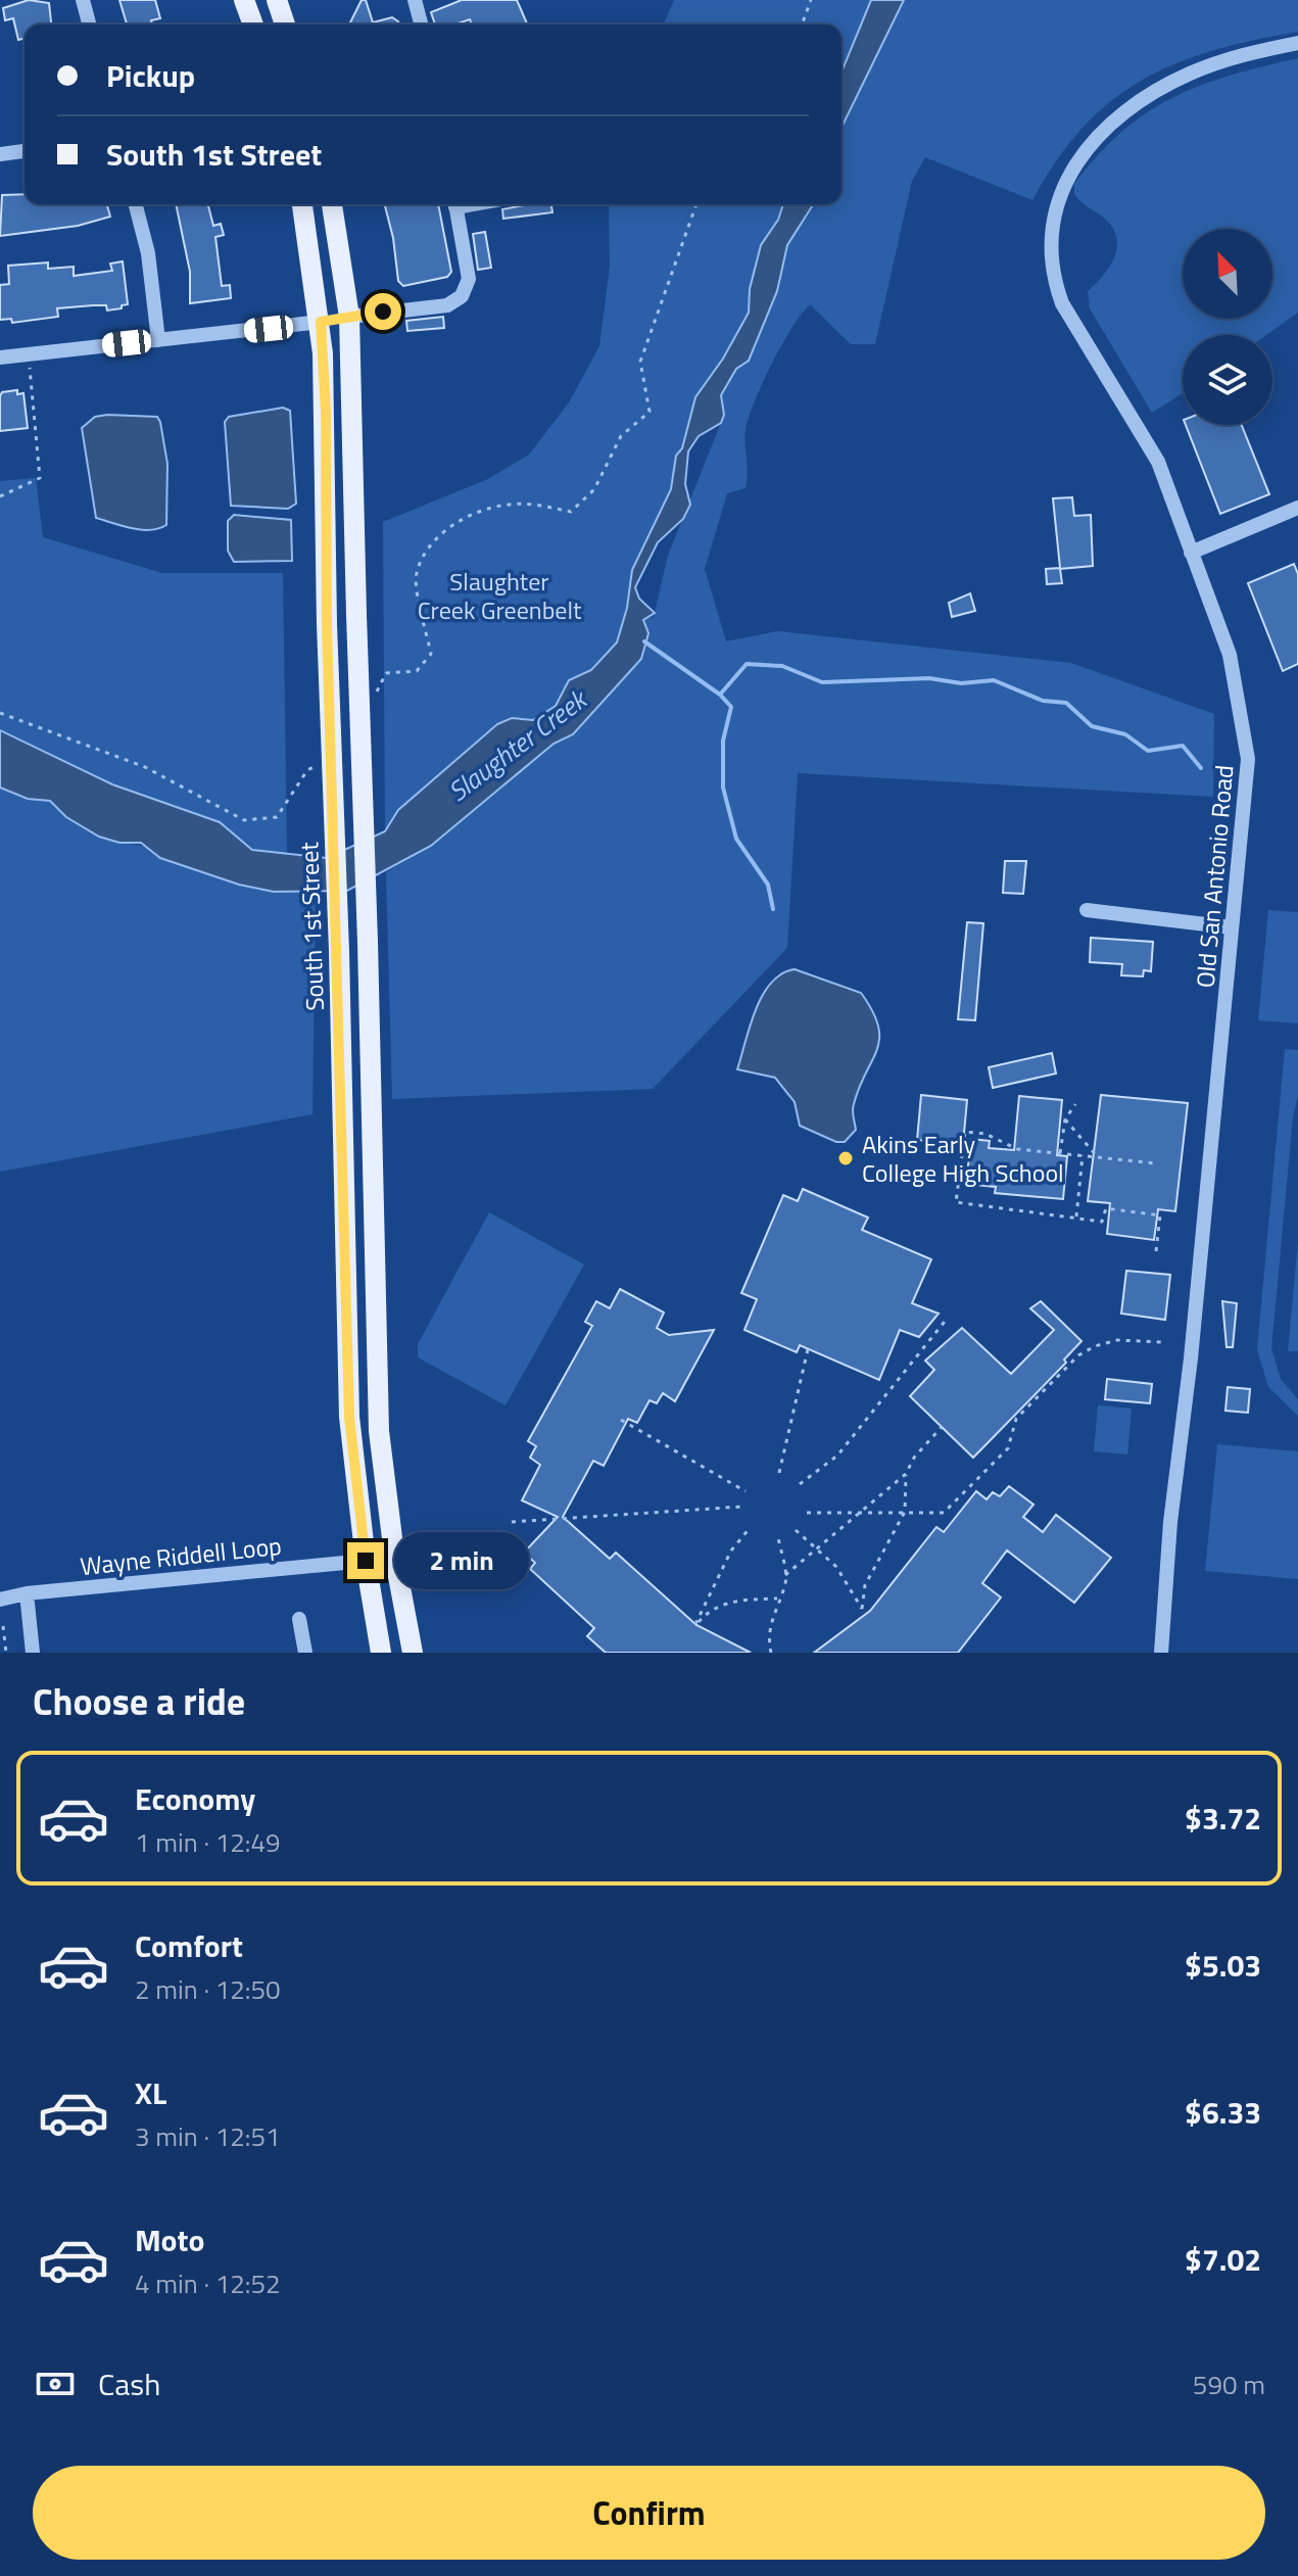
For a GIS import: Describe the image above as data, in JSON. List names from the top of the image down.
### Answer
{
  "streets": {
    "main road": ["South 1st Street"],
    "street": ["Old San Antonio Road", "Wayne Riddell Loop"]
  },
  "crossings": [
    ["South 1st Street", "Wayne Riddell Loop"]
  ],
  "water": ["Slaughter Creek"],
  "parks": ["Slaughter Creek Greenbelt"],
  "places": ["Akins Early College High School"],
  "north": "top left",
  "page": {
    "banner": ["Pickup", "South 1st Street"],
    "bubble": "2 min",
    "heading": "Choose a ride",
    "list": [
      {
        "name": "Economy",
        "note": "1 min · 12:49",
        "value": "$3.72"
      },
      {
        "name": "Comfort",
        "note": "2 min · 12:50",
        "value": "$5.03"
      },
      {
        "name": "XL",
        "note": "3 min · 12:51",
        "value": "$6.33"
      },
      {
        "name": "Moto",
        "note": "4 min · 12:52",
        "value": "$7.02"
      }
    ],
    "pay": ["Cash", "590 m"],
    "buttons": "Confirm"
  }
}
